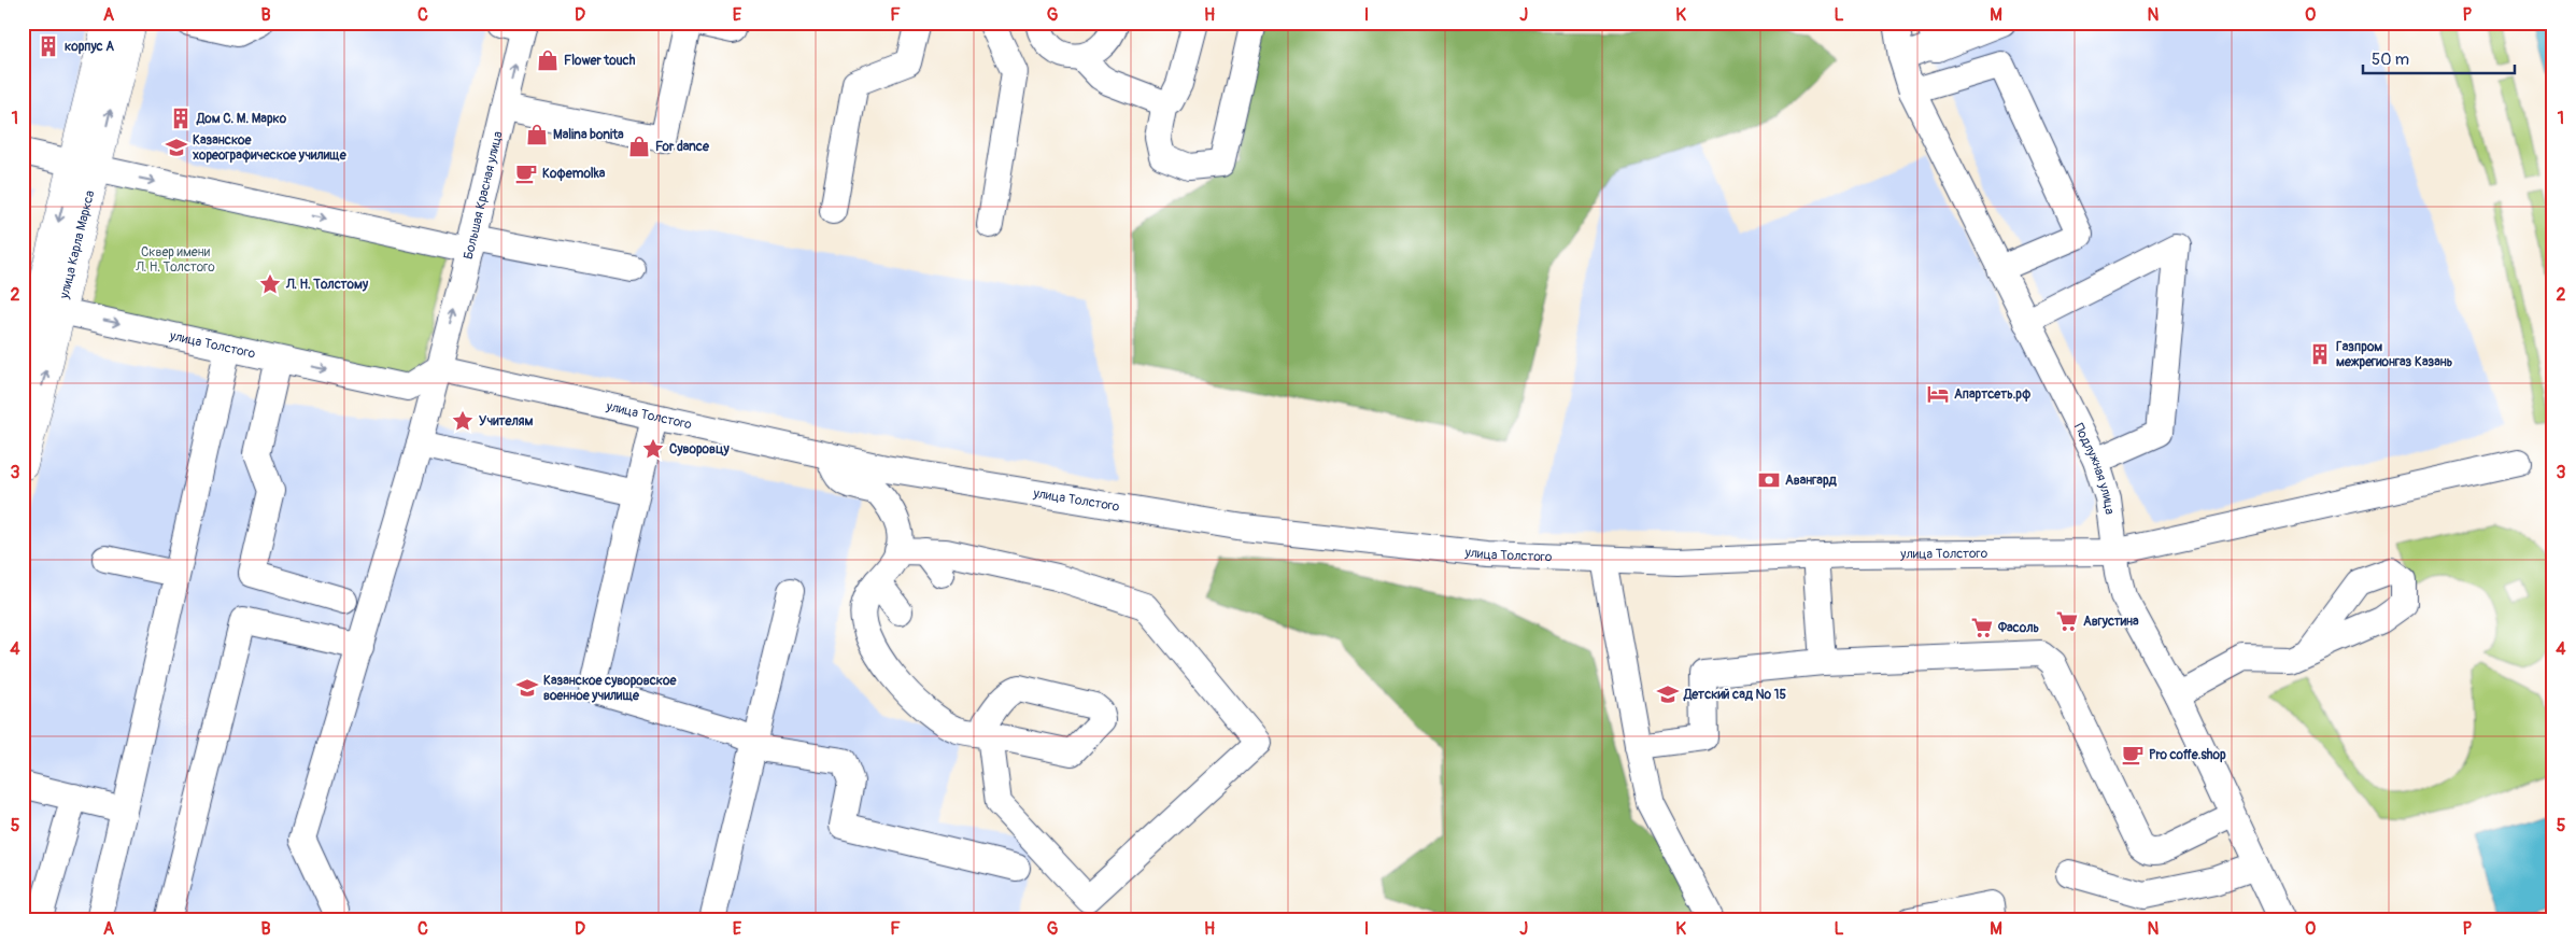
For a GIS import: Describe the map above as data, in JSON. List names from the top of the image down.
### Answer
{
  "streets": {
    "main road": ["улица Карла Маркса"],
    "street": ["Большая Красная улица", "улица Толстого", "Подлужная улица"]
  },
  "crossings": [
    ["Большая Красная улица", "улица Толстого"],
    ["улица Карла Маркса", "улица Толстого"],
    ["улица Толстого", "Подлужная улица"]
  ],
  "parks": ["Сквер имени Л. Н. Толстого"],
  "places": {
    "building": ["корпус А", "Дом С. М. Марко", "Газпром межрегионгаз Казань"],
    "shop": ["Flower touch", "Malina bonita", "For dance"],
    "school or university": ["Казанское хореографическое училище", "Казанское суворовское военное училище", "Детский сад № 15"],
    "cafe": ["Кофеmolka", "Pro coffe.shop"],
    "place": ["Л. Н. Толстому", "Учителям", "Суворовцу"],
    "hotel": ["Апартсеть.рф"],
    "bank": ["Авангард"],
    "supermarket": ["Августина", "Фасоль"]
  },
  "scale_bar": "50 m",
  "grid": {
    "columns": [
      "A",
      "B",
      "C",
      "D",
      "E",
      "F",
      "G",
      "H",
      "I",
      "J",
      "K",
      "L",
      "M",
      "N",
      "O",
      "P"
    ],
    "rows": [
      "1",
      "2",
      "3",
      "4",
      "5"
    ]
  }
}
